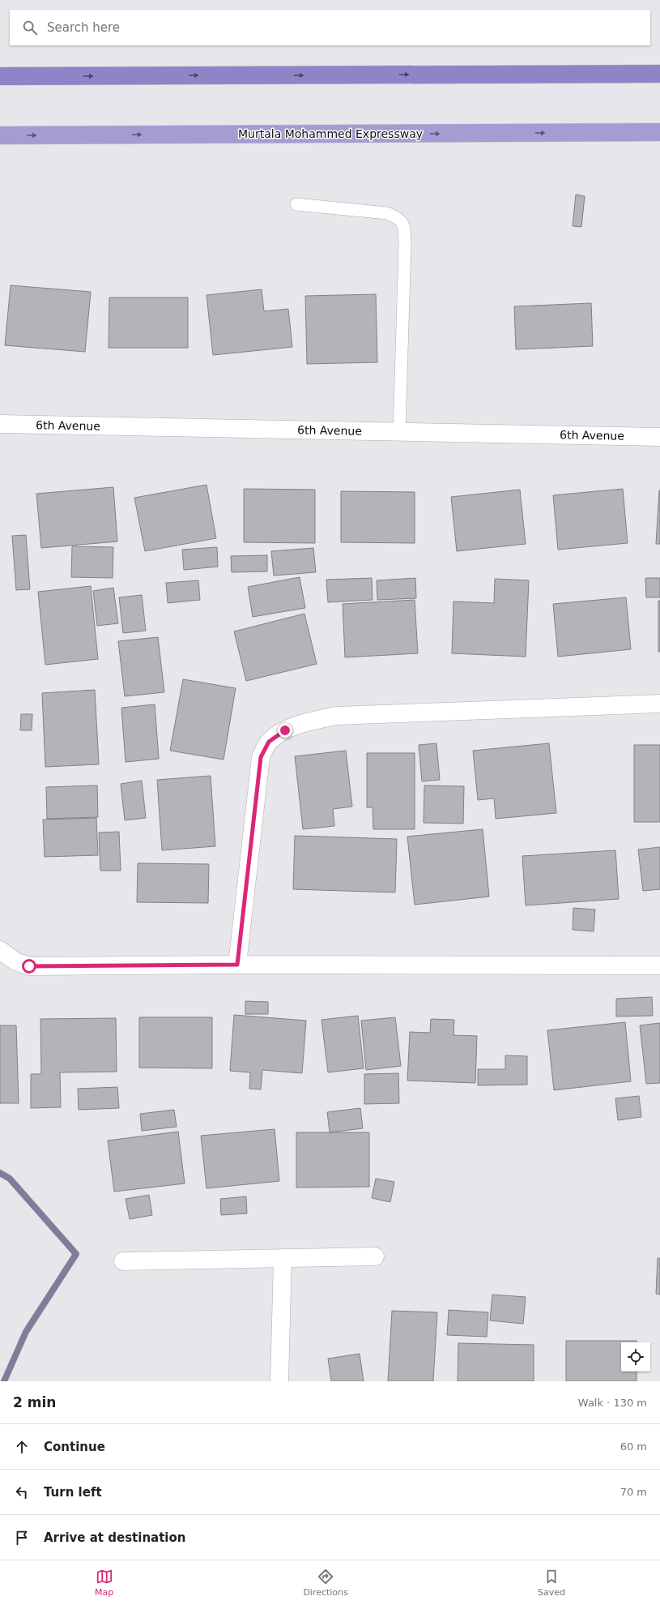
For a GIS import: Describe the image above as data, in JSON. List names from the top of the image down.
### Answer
{
  "streets": {
    "highway": ["Murtala Mohammed Expressway"],
    "street": ["6th Avenue"]
  },
  "page": {
    "search": "Search here",
    "heading": ["2 min", "Walk · 130 m"],
    "list": [
      ["Continue", "60 m"],
      ["Turn left", "70 m"],
      "Arrive at destination"
    ],
    "nav": ["Map", "Directions", "Saved"]
  }
}
